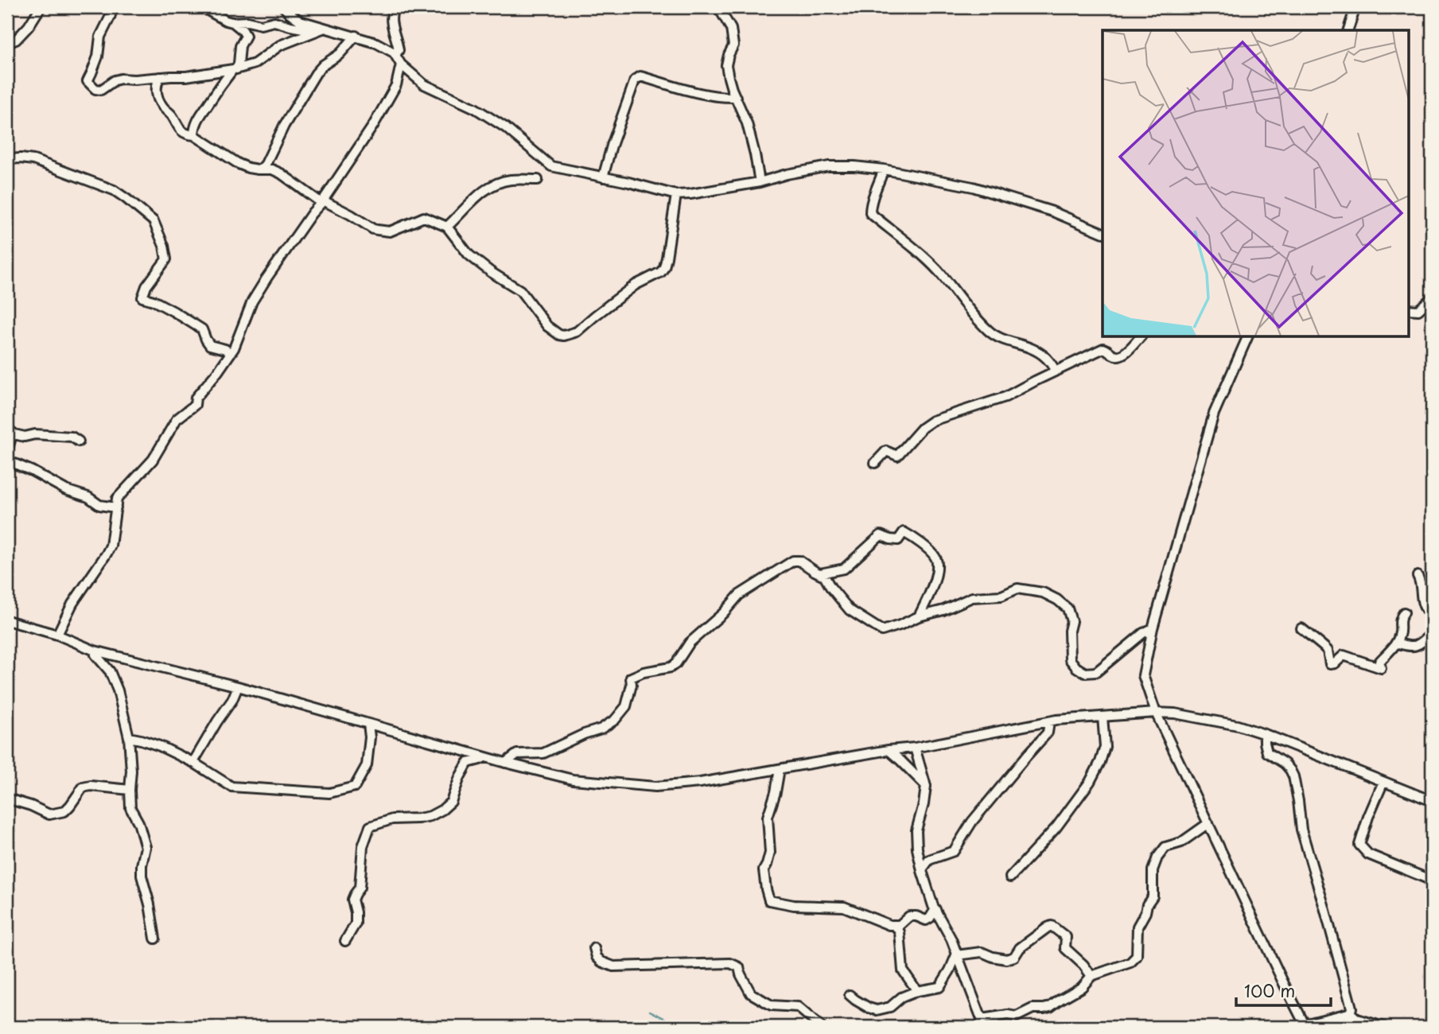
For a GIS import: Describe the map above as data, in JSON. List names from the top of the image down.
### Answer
{
  "scale_bar": "100 m"
}
